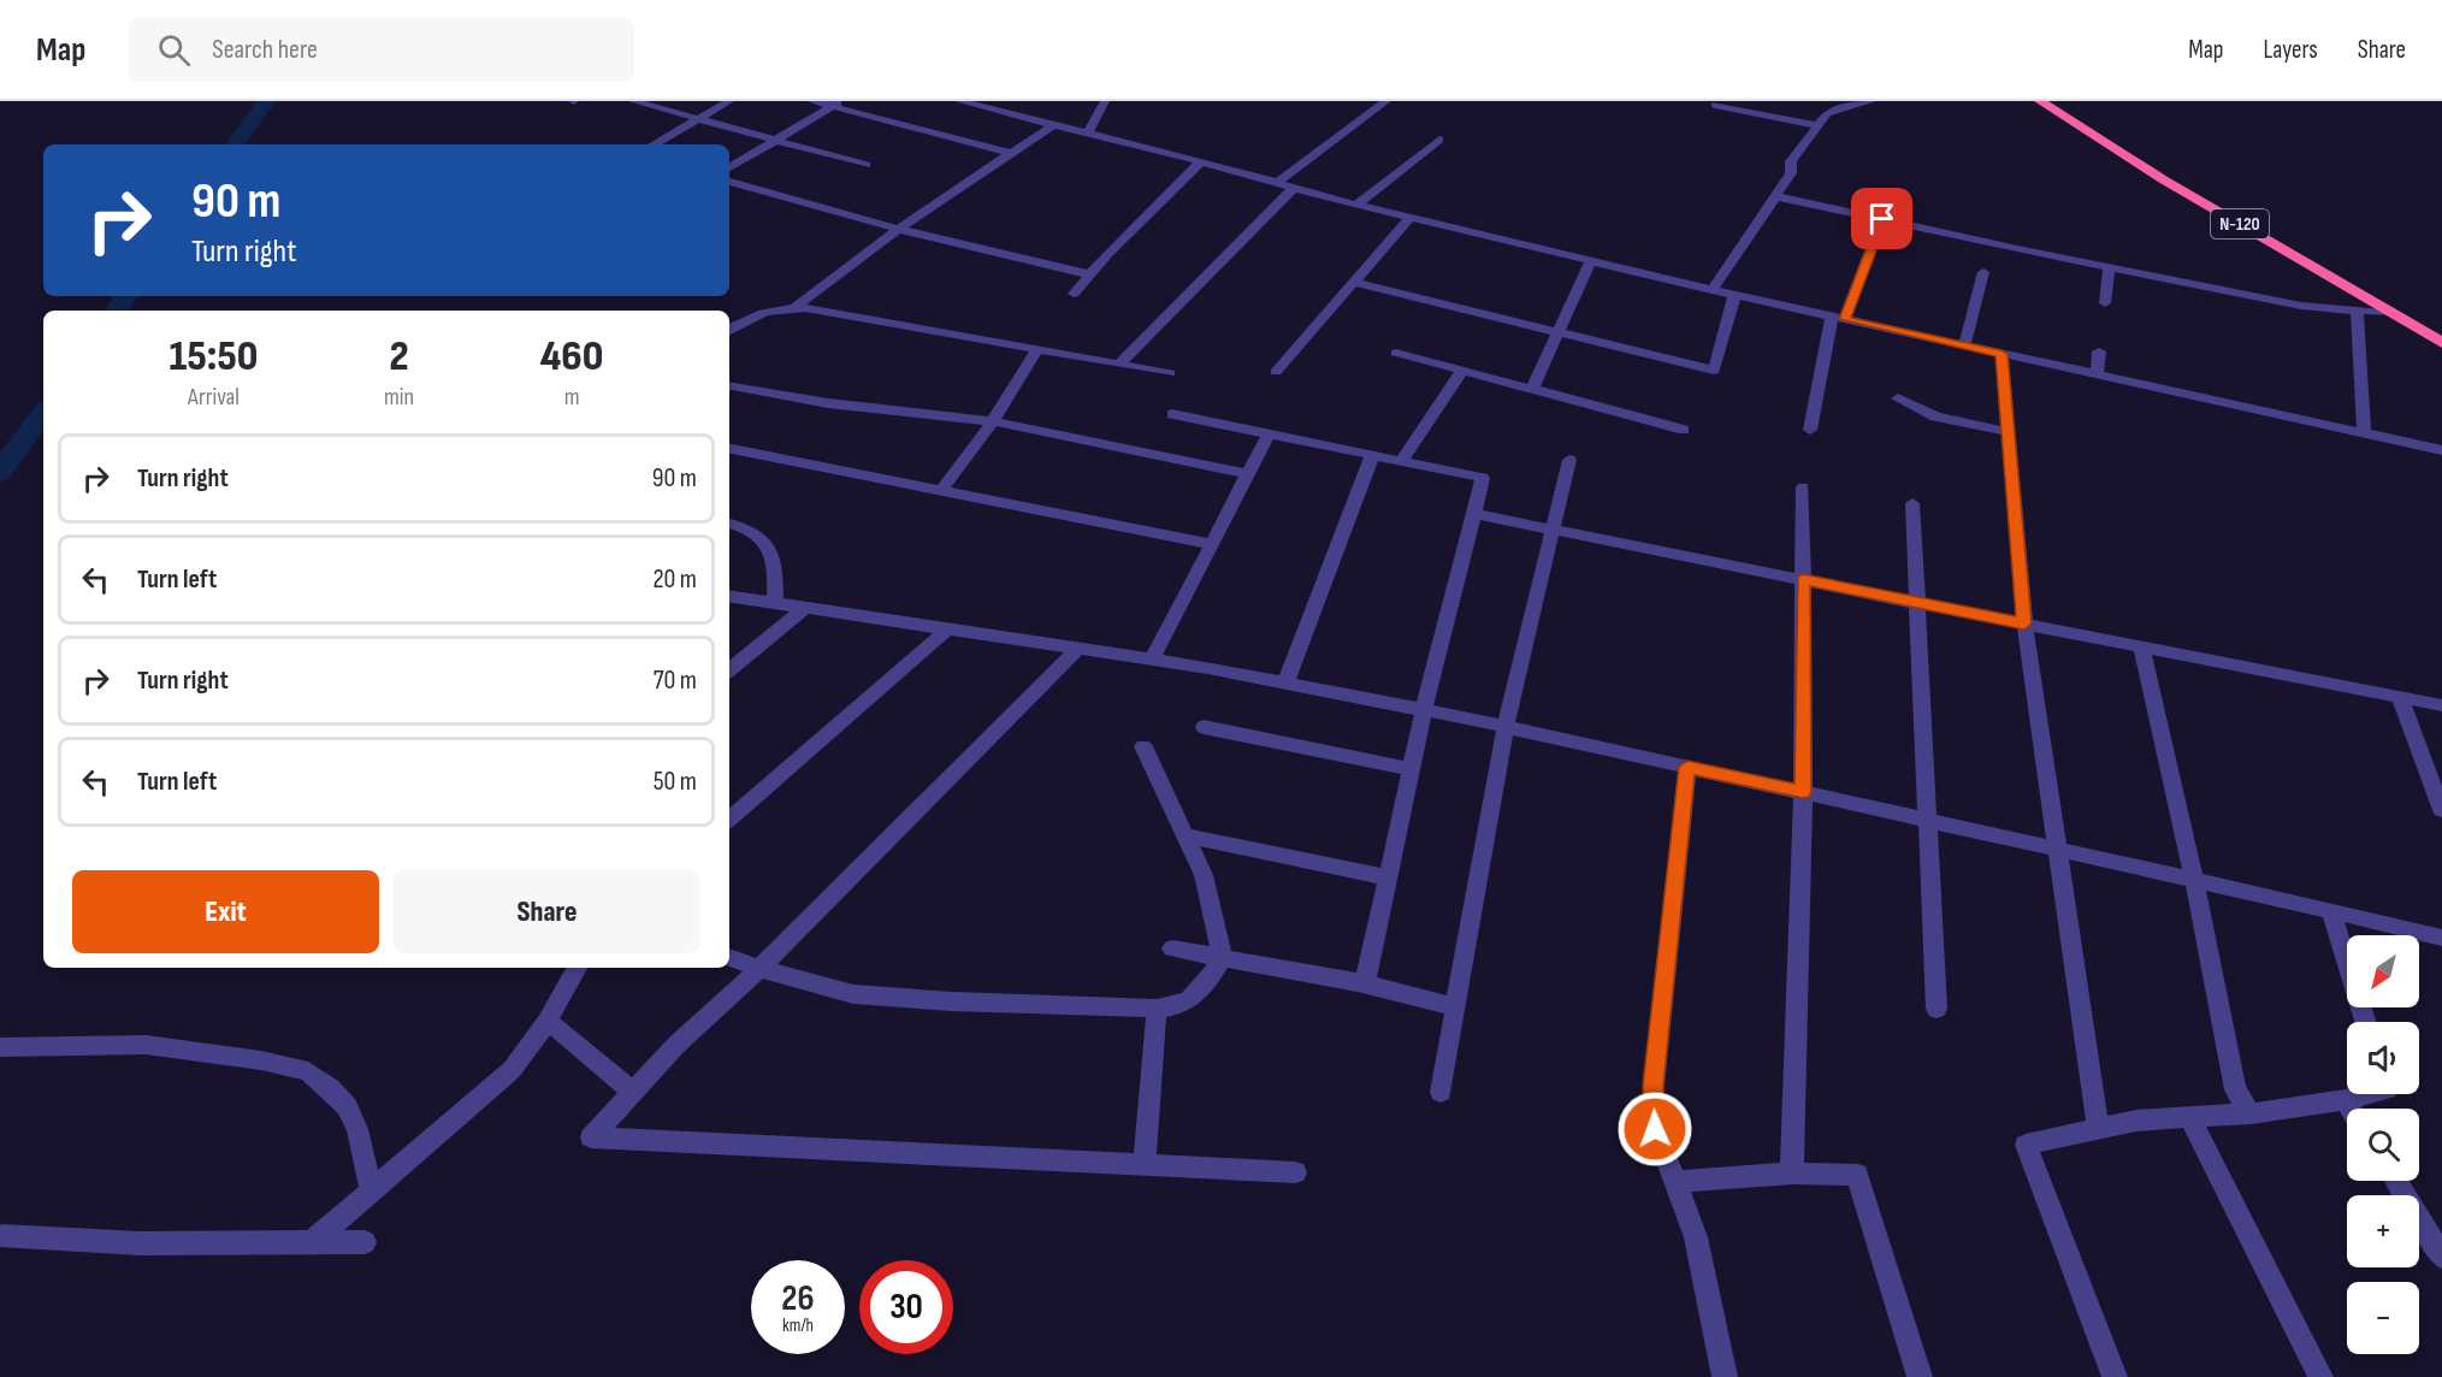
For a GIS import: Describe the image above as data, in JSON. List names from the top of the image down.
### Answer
{
  "streets": {
    "highway": ["N-120"]
  },
  "north": "bottom left",
  "page": {
    "header": "Map",
    "search": "Search here",
    "nav": ["Map", "Layers", "Share"],
    "turn": ["90 m", "Turn right"],
    "eta": [
      "15:50",
      "Arrival",
      "2",
      "min",
      "460",
      "m"
    ],
    "list": [
      {
        "name": "Turn right",
        "value": "90 m"
      },
      {
        "name": "Turn left",
        "value": "20 m"
      },
      {
        "name": "Turn right",
        "value": "70 m"
      },
      {
        "name": "Turn left",
        "value": "50 m"
      }
    ],
    "buttons": ["Exit", "Share"],
    "map_buttons": ["+", "−"],
    "speed": "26 km/h",
    "limit": "30"
  }
}
